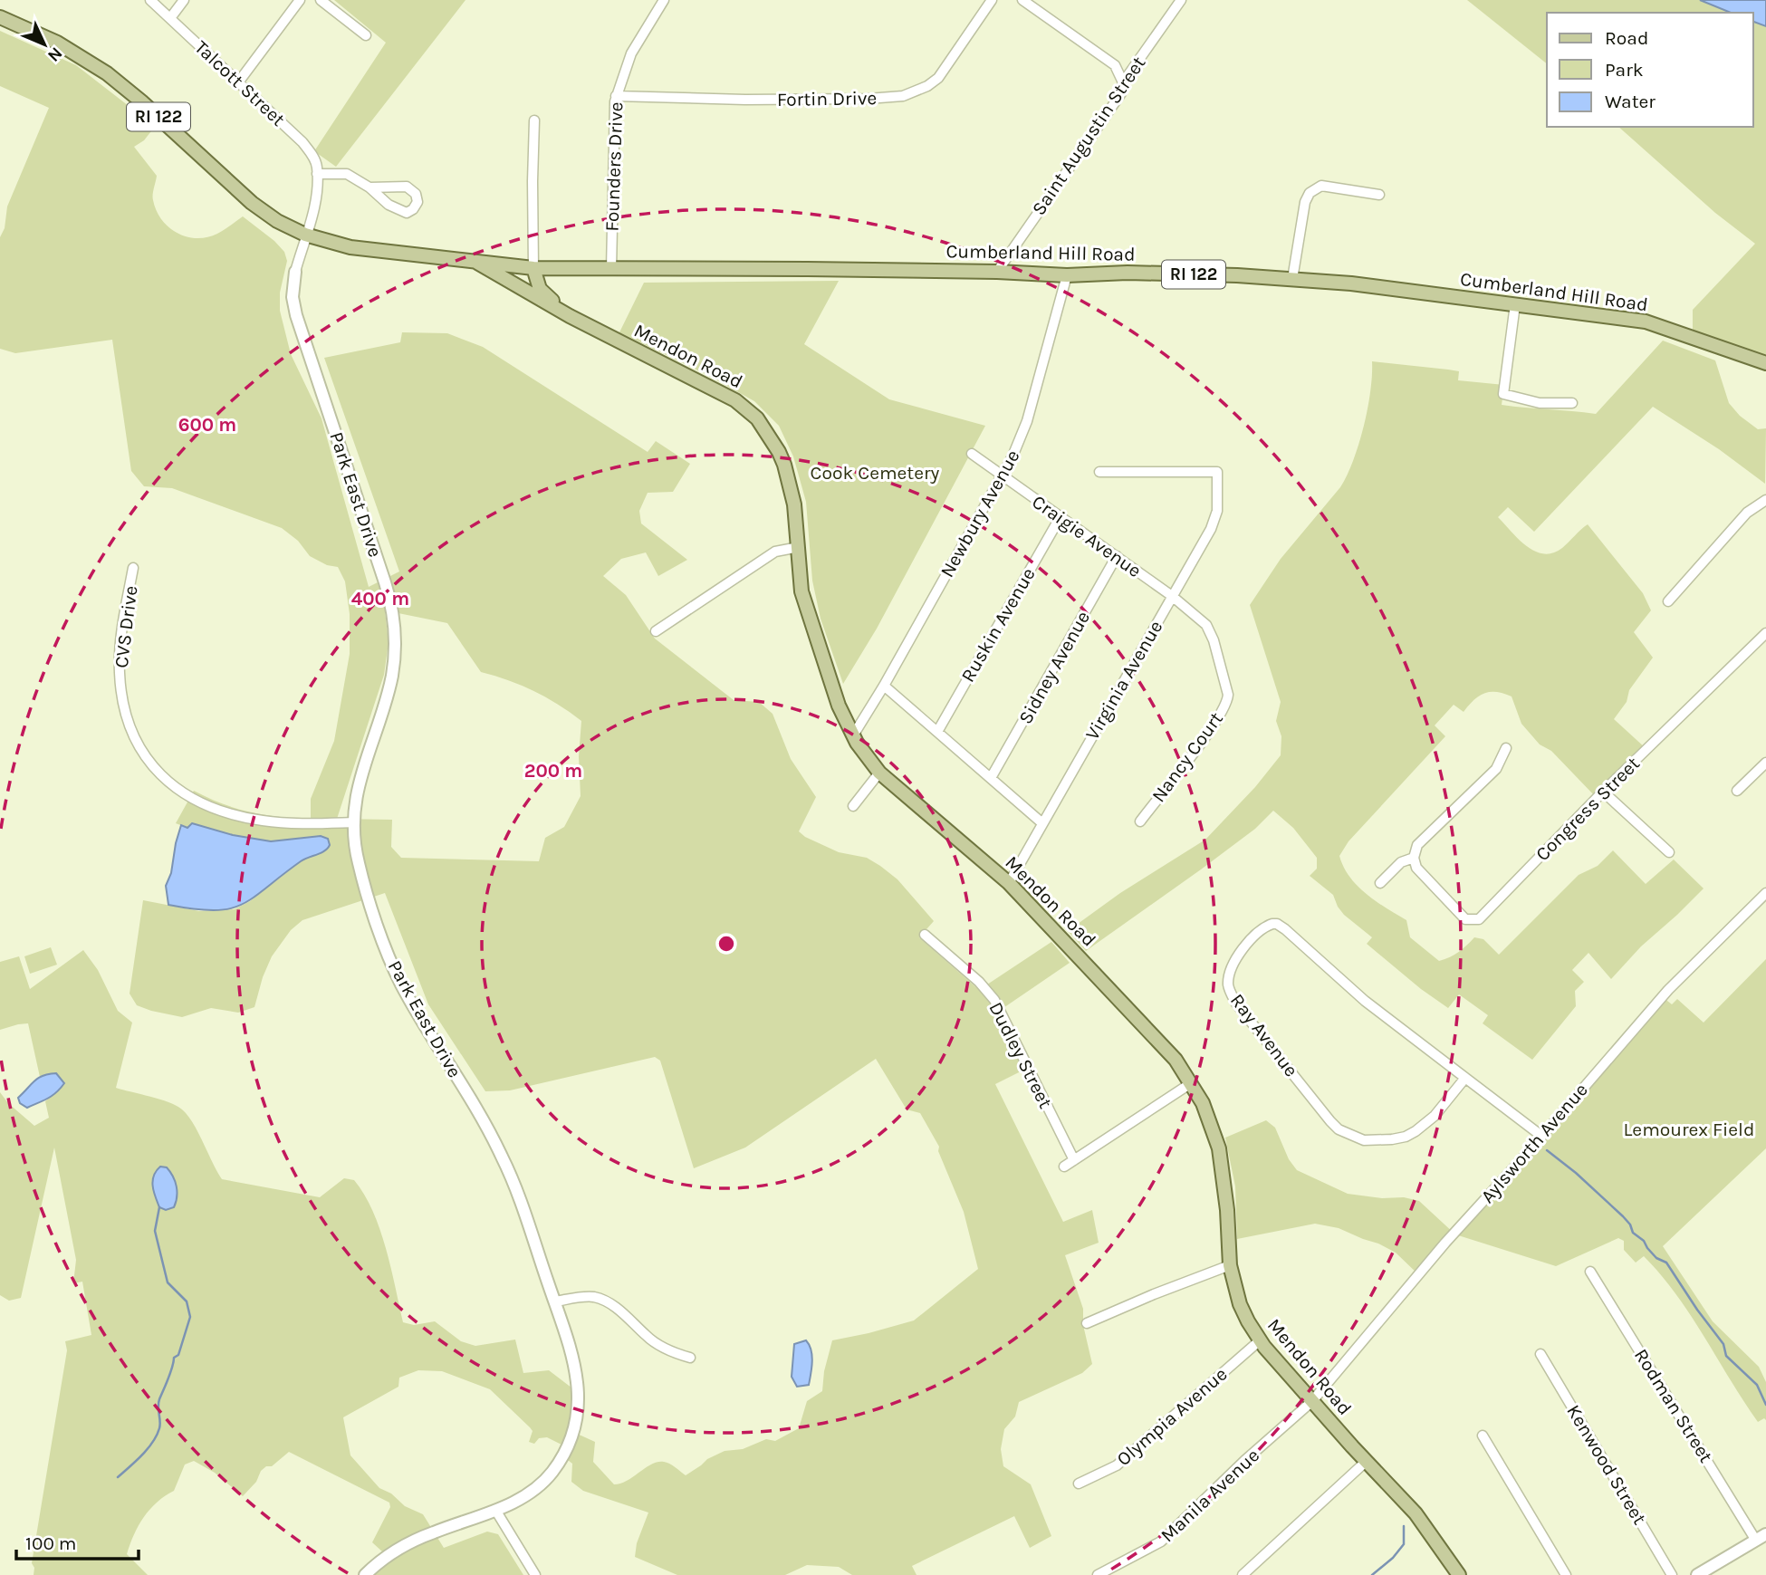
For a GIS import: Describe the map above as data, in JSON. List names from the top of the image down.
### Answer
{
  "streets": {
    "main road": ["RI 122", "Cumberland Hill Road", "Mendon Road"],
    "street": [
      "Talcott Street",
      "Fortin Drive",
      "Saint Augustin Street",
      "Founders Drive",
      "Park East Drive",
      "Newbury Avenue",
      "Craigie Avenue",
      "Ruskin Avenue",
      "CVS Drive",
      "Sidney Avenue",
      "Virginia Avenue",
      "Nancy Court",
      "Congress Street",
      "Ray Avenue",
      "Dudley Street",
      "Aylsworth Avenue",
      "Rodman Street",
      "Olympia Avenue",
      "Kenwood Street",
      "Manila Avenue"
    ]
  },
  "crossings": [
    ["Talcott Street", "RI 122"],
    ["Talcott Street", "Park East Drive"],
    ["Fortin Drive", "Founders Drive"],
    ["RI 122", "Cumberland Hill Road"],
    ["RI 122", "Mendon Road"],
    ["RI 122", "Park East Drive"],
    ["Saint Augustin Street", "Cumberland Hill Road"],
    ["Founders Drive", "Cumberland Hill Road"],
    ["Cumberland Hill Road", "Mendon Road"],
    ["Cumberland Hill Road", "Newbury Avenue"],
    ["Mendon Road", "Newbury Avenue"],
    ["Mendon Road", "Virginia Avenue"],
    ["Mendon Road", "Aylsworth Avenue"],
    ["Mendon Road", "Olympia Avenue"],
    ["Mendon Road", "Manila Avenue"],
    ["Park East Drive", "CVS Drive"],
    ["Newbury Avenue", "Craigie Avenue"],
    ["Craigie Avenue", "Ruskin Avenue"],
    ["Craigie Avenue", "Sidney Avenue"],
    ["Craigie Avenue", "Virginia Avenue"],
    ["Craigie Avenue", "Nancy Court"],
    ["Virginia Avenue", "Nancy Court"],
    ["Ray Avenue", "Aylsworth Avenue"],
    ["Aylsworth Avenue", "Manila Avenue"]
  ],
  "parks": ["Cook Cemetery", "Lemourex Field"],
  "legend": ["Road", "Park", "Water"],
  "scale_bar": "100 m",
  "north": "bottom right",
  "rings": ["600 m", "400 m", "200 m"]
}
